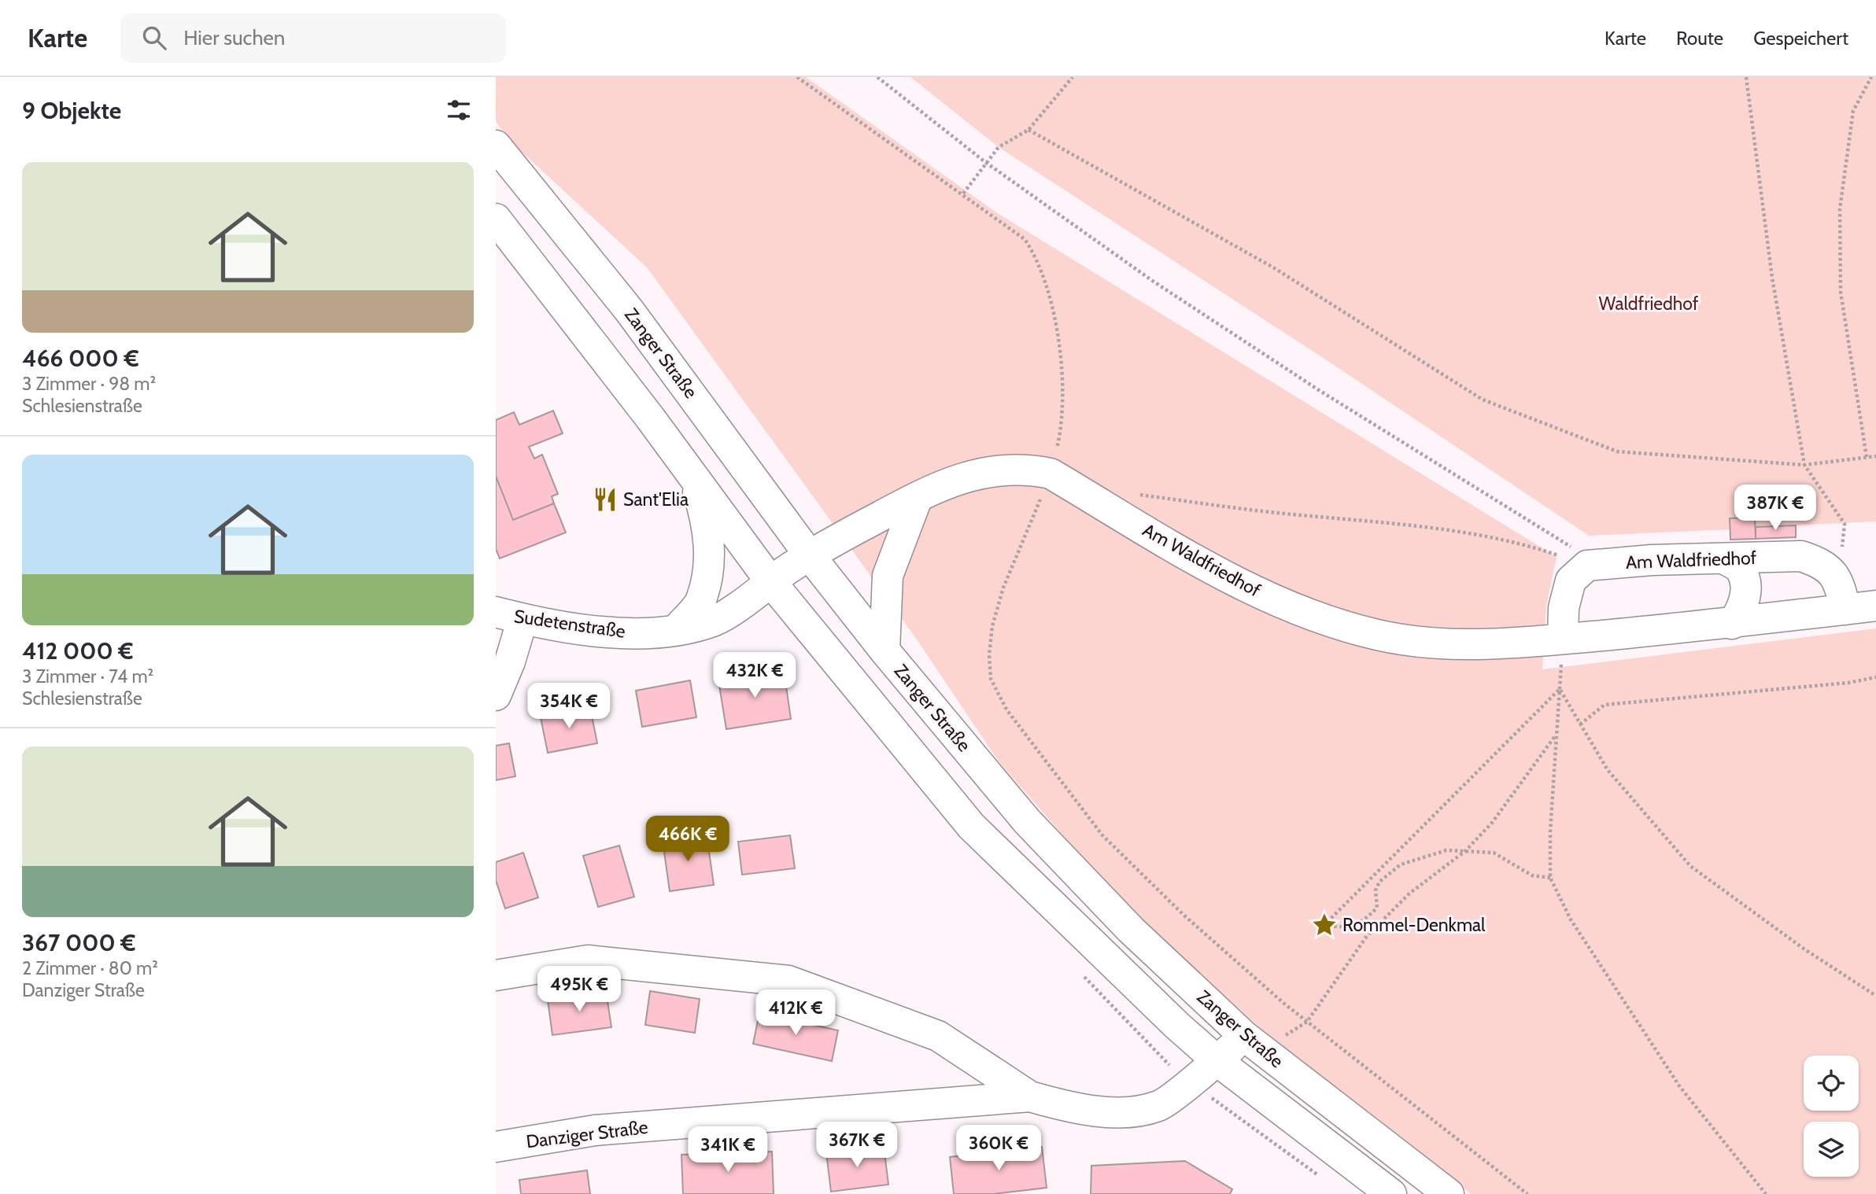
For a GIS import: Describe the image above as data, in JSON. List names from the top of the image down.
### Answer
{
  "streets": {
    "street": [
      "Zanger Straße",
      "Am Waldfriedhof",
      "Sudetenstraße",
      "Danziger Straße"
    ]
  },
  "crossings": [
    ["Zanger Straße", "Am Waldfriedhof"],
    ["Zanger Straße", "Sudetenstraße"],
    ["Zanger Straße", "Danziger Straße"],
    ["Am Waldfriedhof", "Sudetenstraße"]
  ],
  "parks": ["Waldfriedhof"],
  "places": {
    "restaurant": ["Sant'Elia"],
    "place": ["Rommel-Denkmal"]
  },
  "page": {
    "header": "Karte",
    "search": "Hier suchen",
    "nav": ["Karte", "Route", "Gespeichert"],
    "heading": "9 Objekte",
    "list": [
      {
        "name": "466 000 €",
        "note": "3 Zimmer · 98 m² · Schlesienstraße"
      },
      {
        "name": "412 000 €",
        "note": "3 Zimmer · 74 m² · Schlesienstraße"
      },
      {
        "name": "367 000 €",
        "note": "2 Zimmer · 80 m² · Danziger Straße"
      }
    ],
    "price": [
      "387K €",
      "432K €",
      "354K €",
      "466K €",
      "495K €",
      "412K €",
      "367K €",
      "360K €",
      "341K €"
    ]
  }
}
